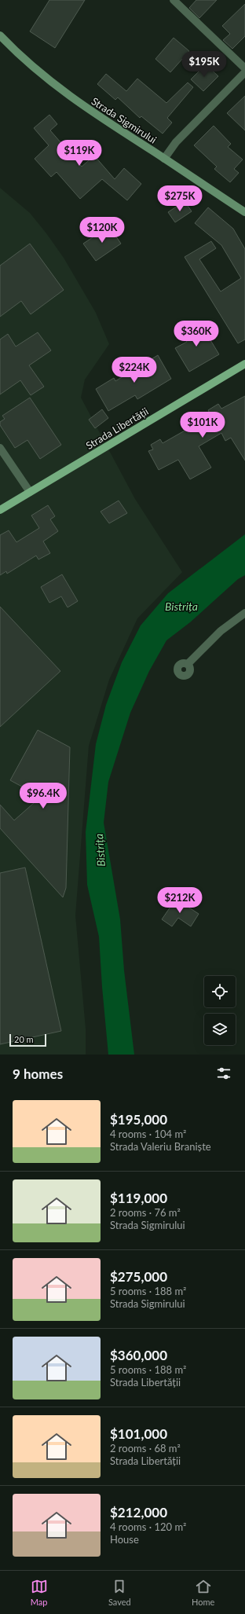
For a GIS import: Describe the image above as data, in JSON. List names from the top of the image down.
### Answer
{
  "streets": {
    "main road": ["Strada Sigmirului", "Strada Libertății"]
  },
  "water": ["Bistrița"],
  "scale_bar": "20 m",
  "page": {
    "price": [
      "$195K",
      "$119K",
      "$275K",
      "$120K",
      "$360K",
      "$224K",
      "$101K",
      "$96.4K",
      "$212K"
    ],
    "scale": "20 m",
    "heading": "9 homes",
    "list": [
      {
        "name": "$195,000",
        "note": "4 rooms · 104 m² · Strada Valeriu Braniște"
      },
      {
        "name": "$119,000",
        "note": "2 rooms · 76 m² · Strada Sigmirului"
      },
      {
        "name": "$275,000",
        "note": "5 rooms · 188 m² · Strada Sigmirului"
      },
      {
        "name": "$360,000",
        "note": "5 rooms · 188 m² · Strada Libertății"
      },
      {
        "name": "$101,000",
        "note": "2 rooms · 68 m² · Strada Libertății"
      },
      {
        "name": "$212,000",
        "note": "4 rooms · 120 m² · House"
      }
    ],
    "tabs": ["Map", "Saved", "Home"]
  }
}
